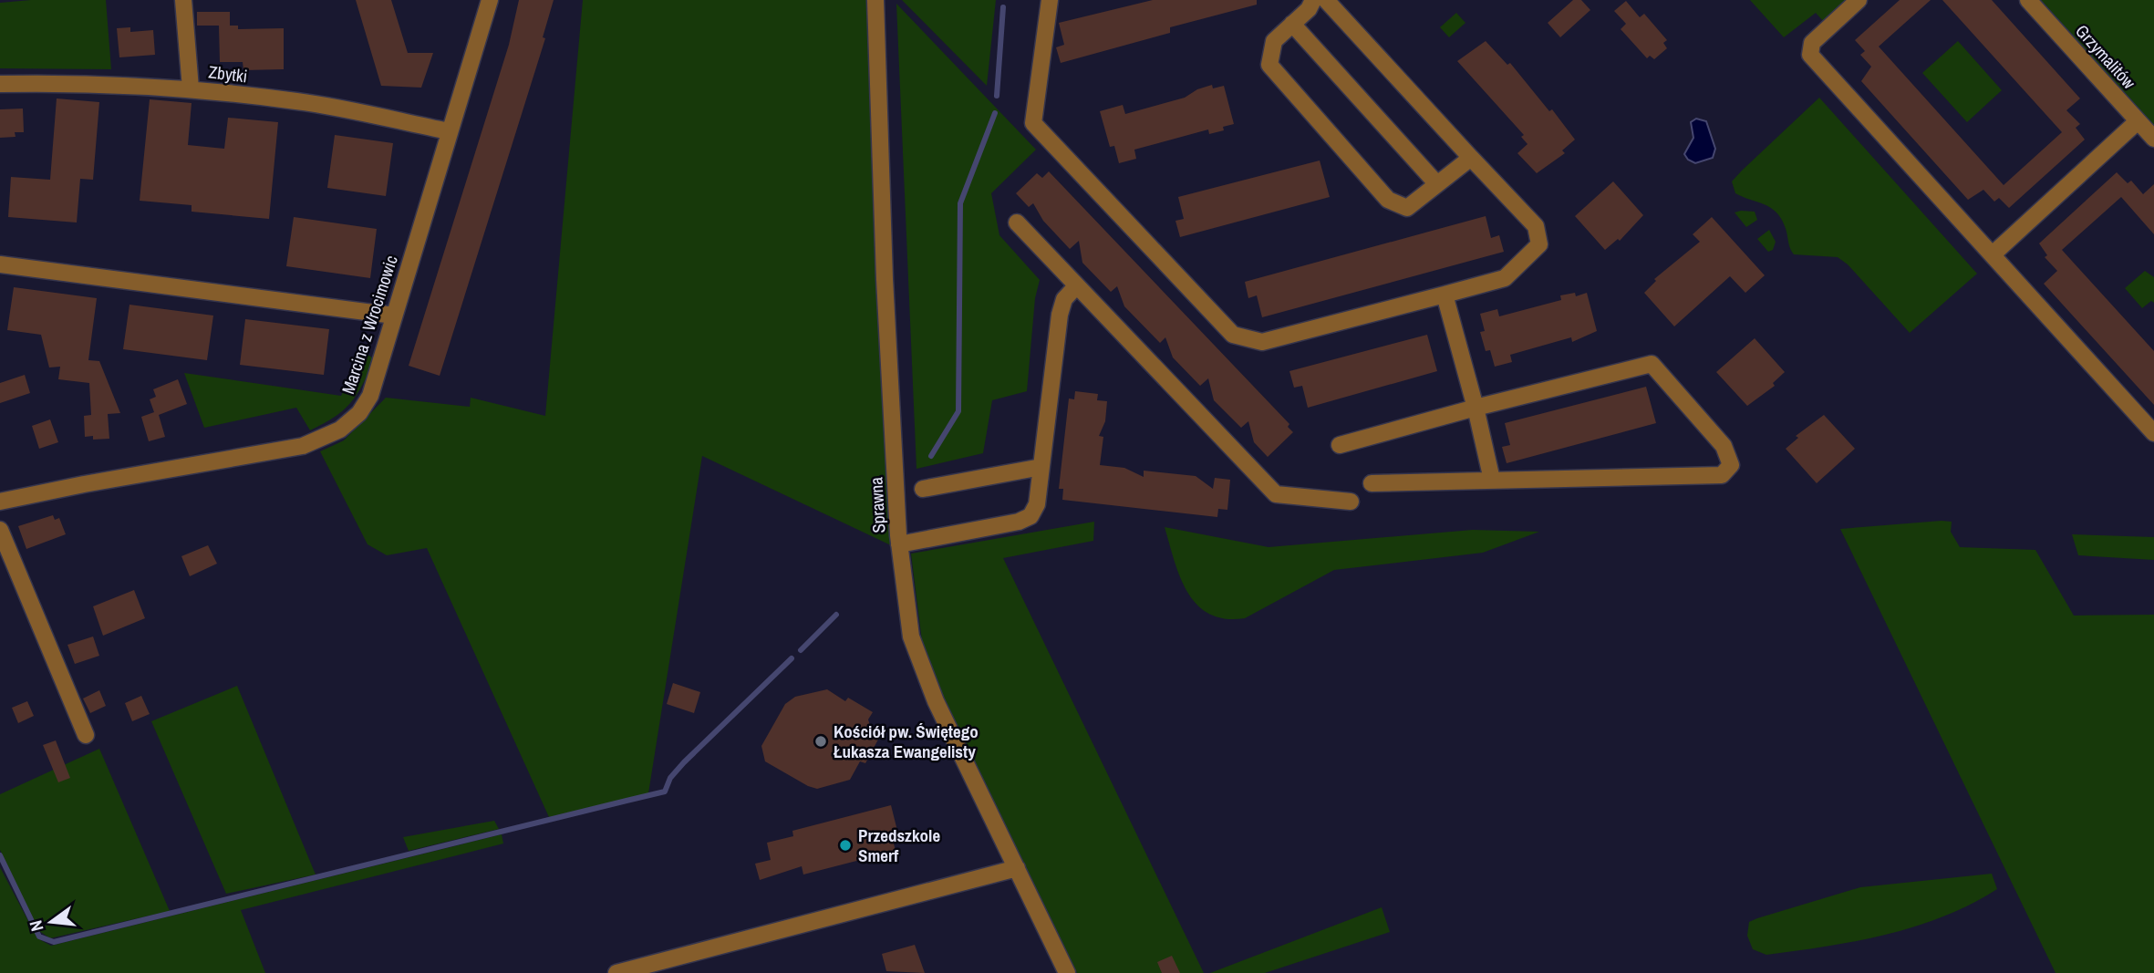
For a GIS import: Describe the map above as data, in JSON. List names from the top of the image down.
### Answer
{
  "streets": {
    "street": [
      "Grzymalitów",
      "Zbytki",
      "Marcina z Wrocimowic",
      "Sprawna"
    ]
  },
  "crossings": [
    ["Zbytki", "Marcina z Wrocimowic"]
  ],
  "places": ["Kościół pw. Świętego Łukasza Ewangelisty", "Przedszkole Smerf"],
  "north": "left"
}
